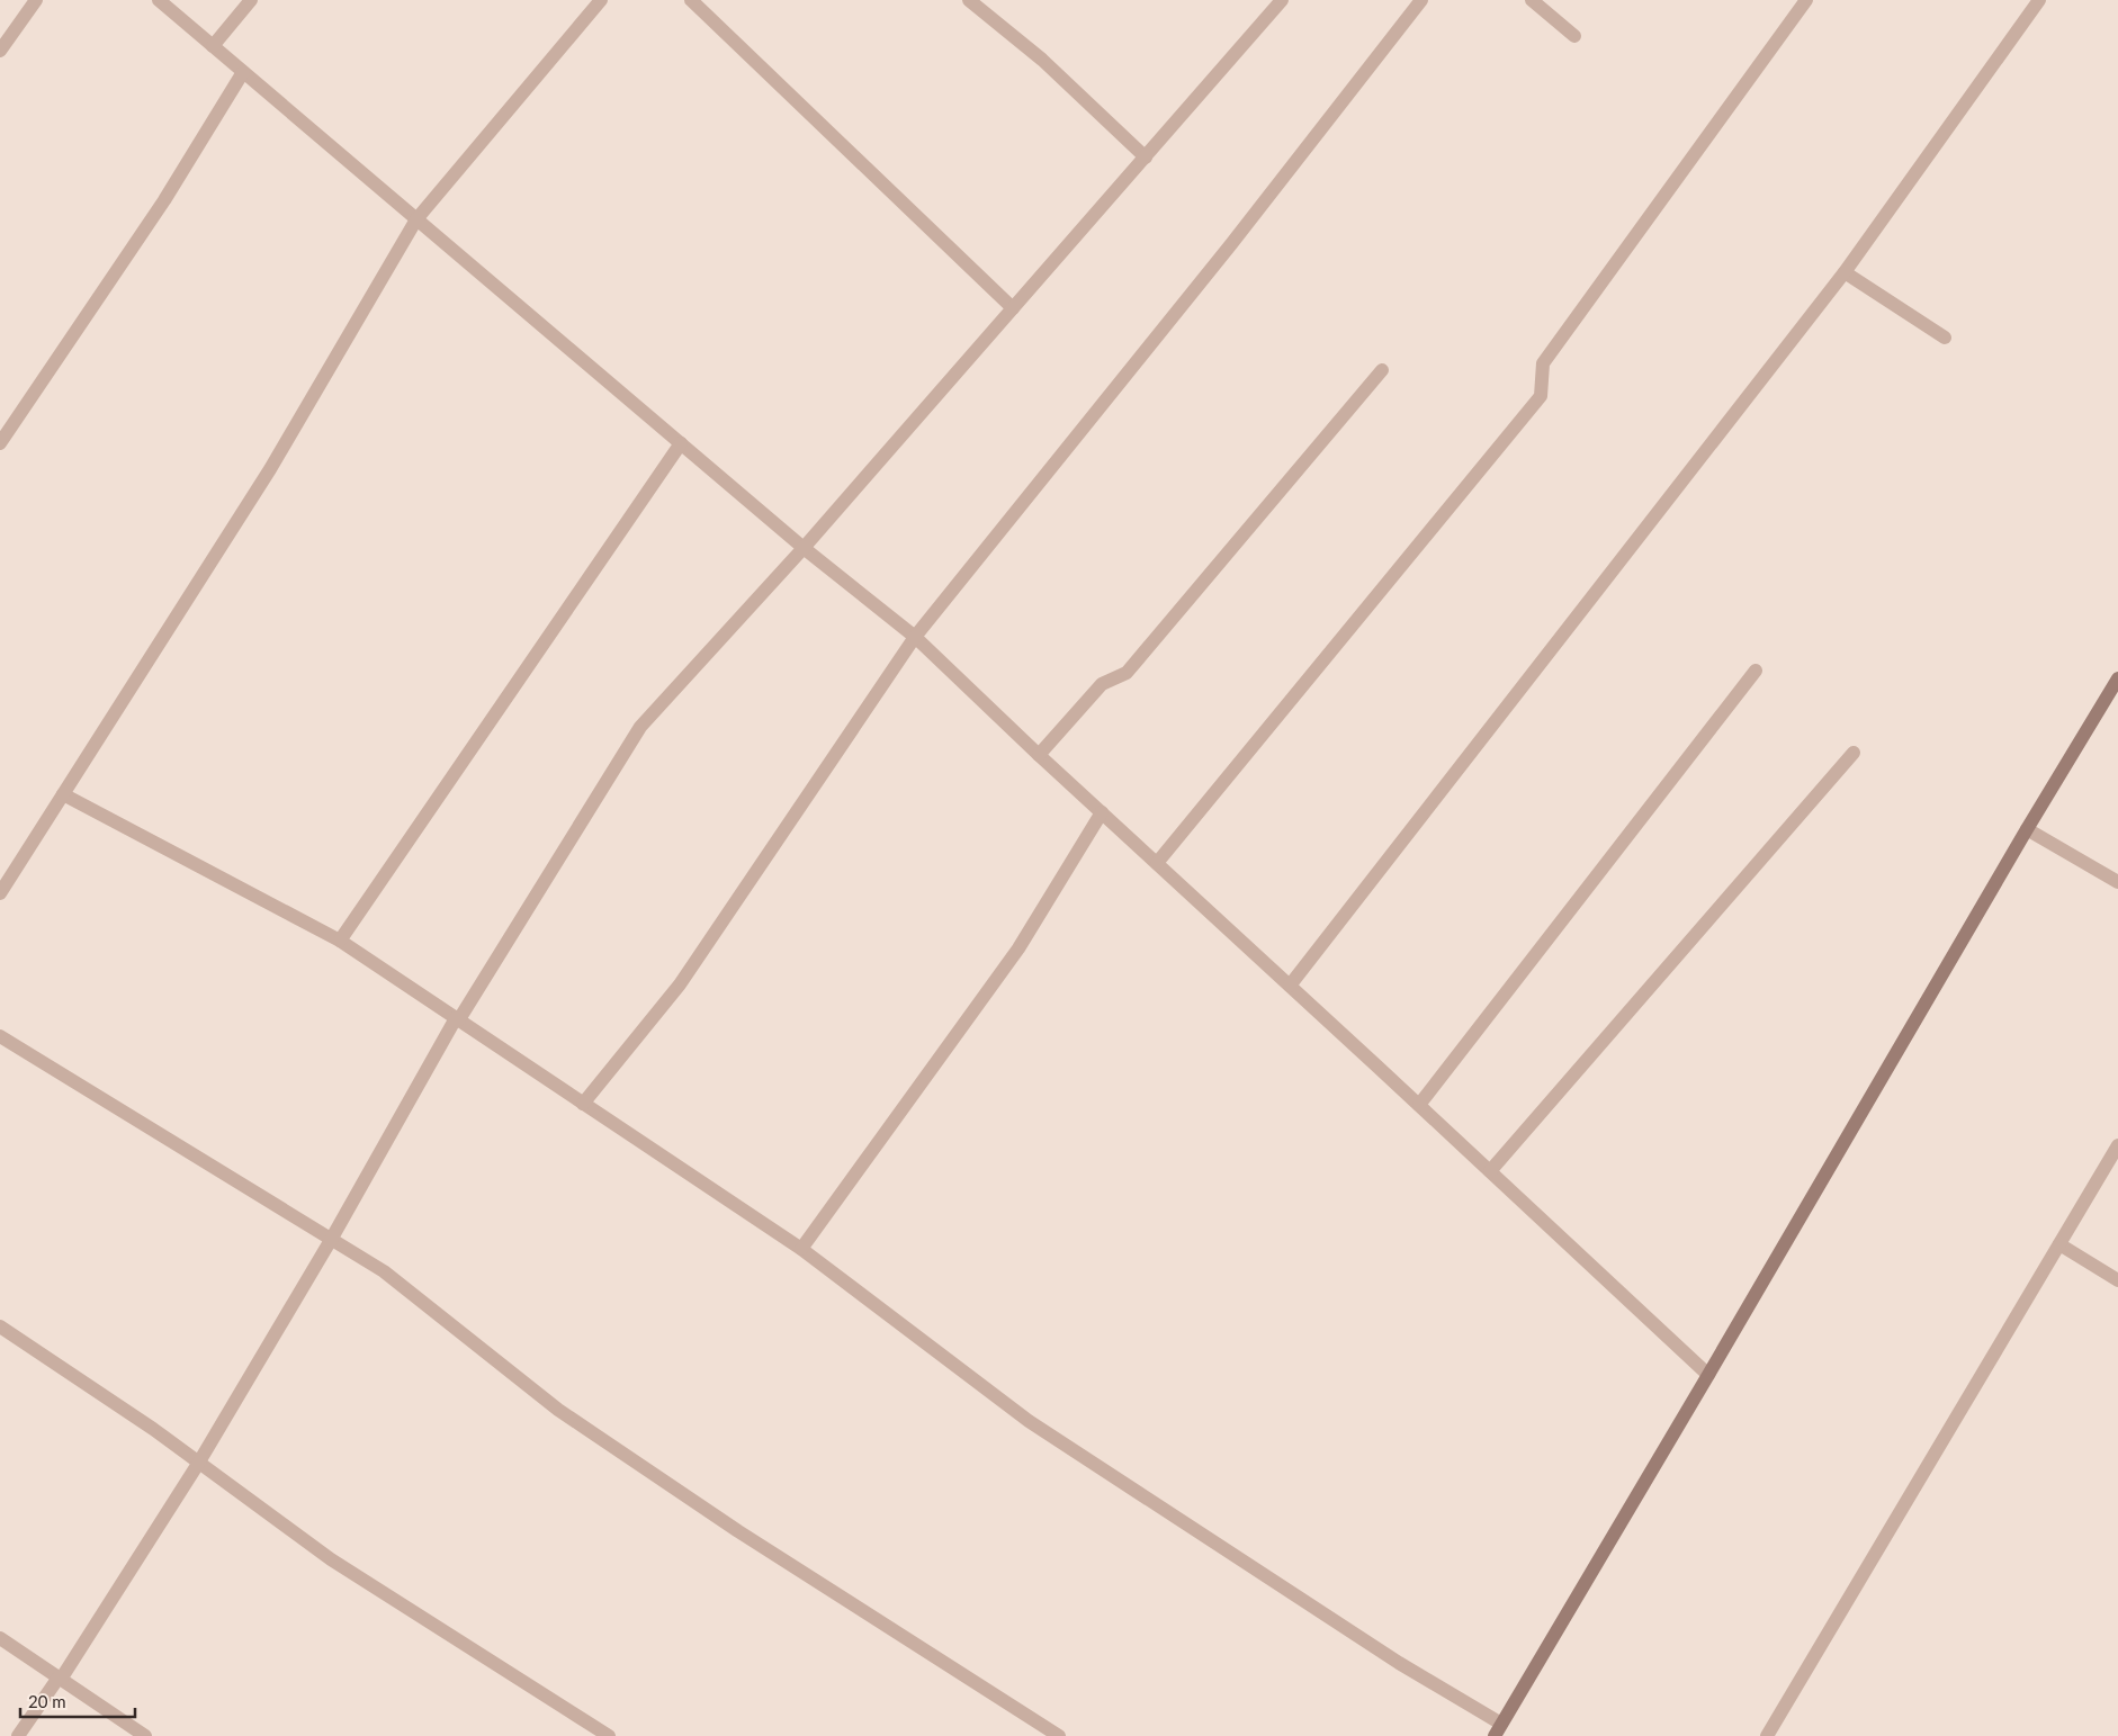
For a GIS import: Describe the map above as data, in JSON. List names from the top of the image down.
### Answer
{
  "scale_bar": "20 m"
}
